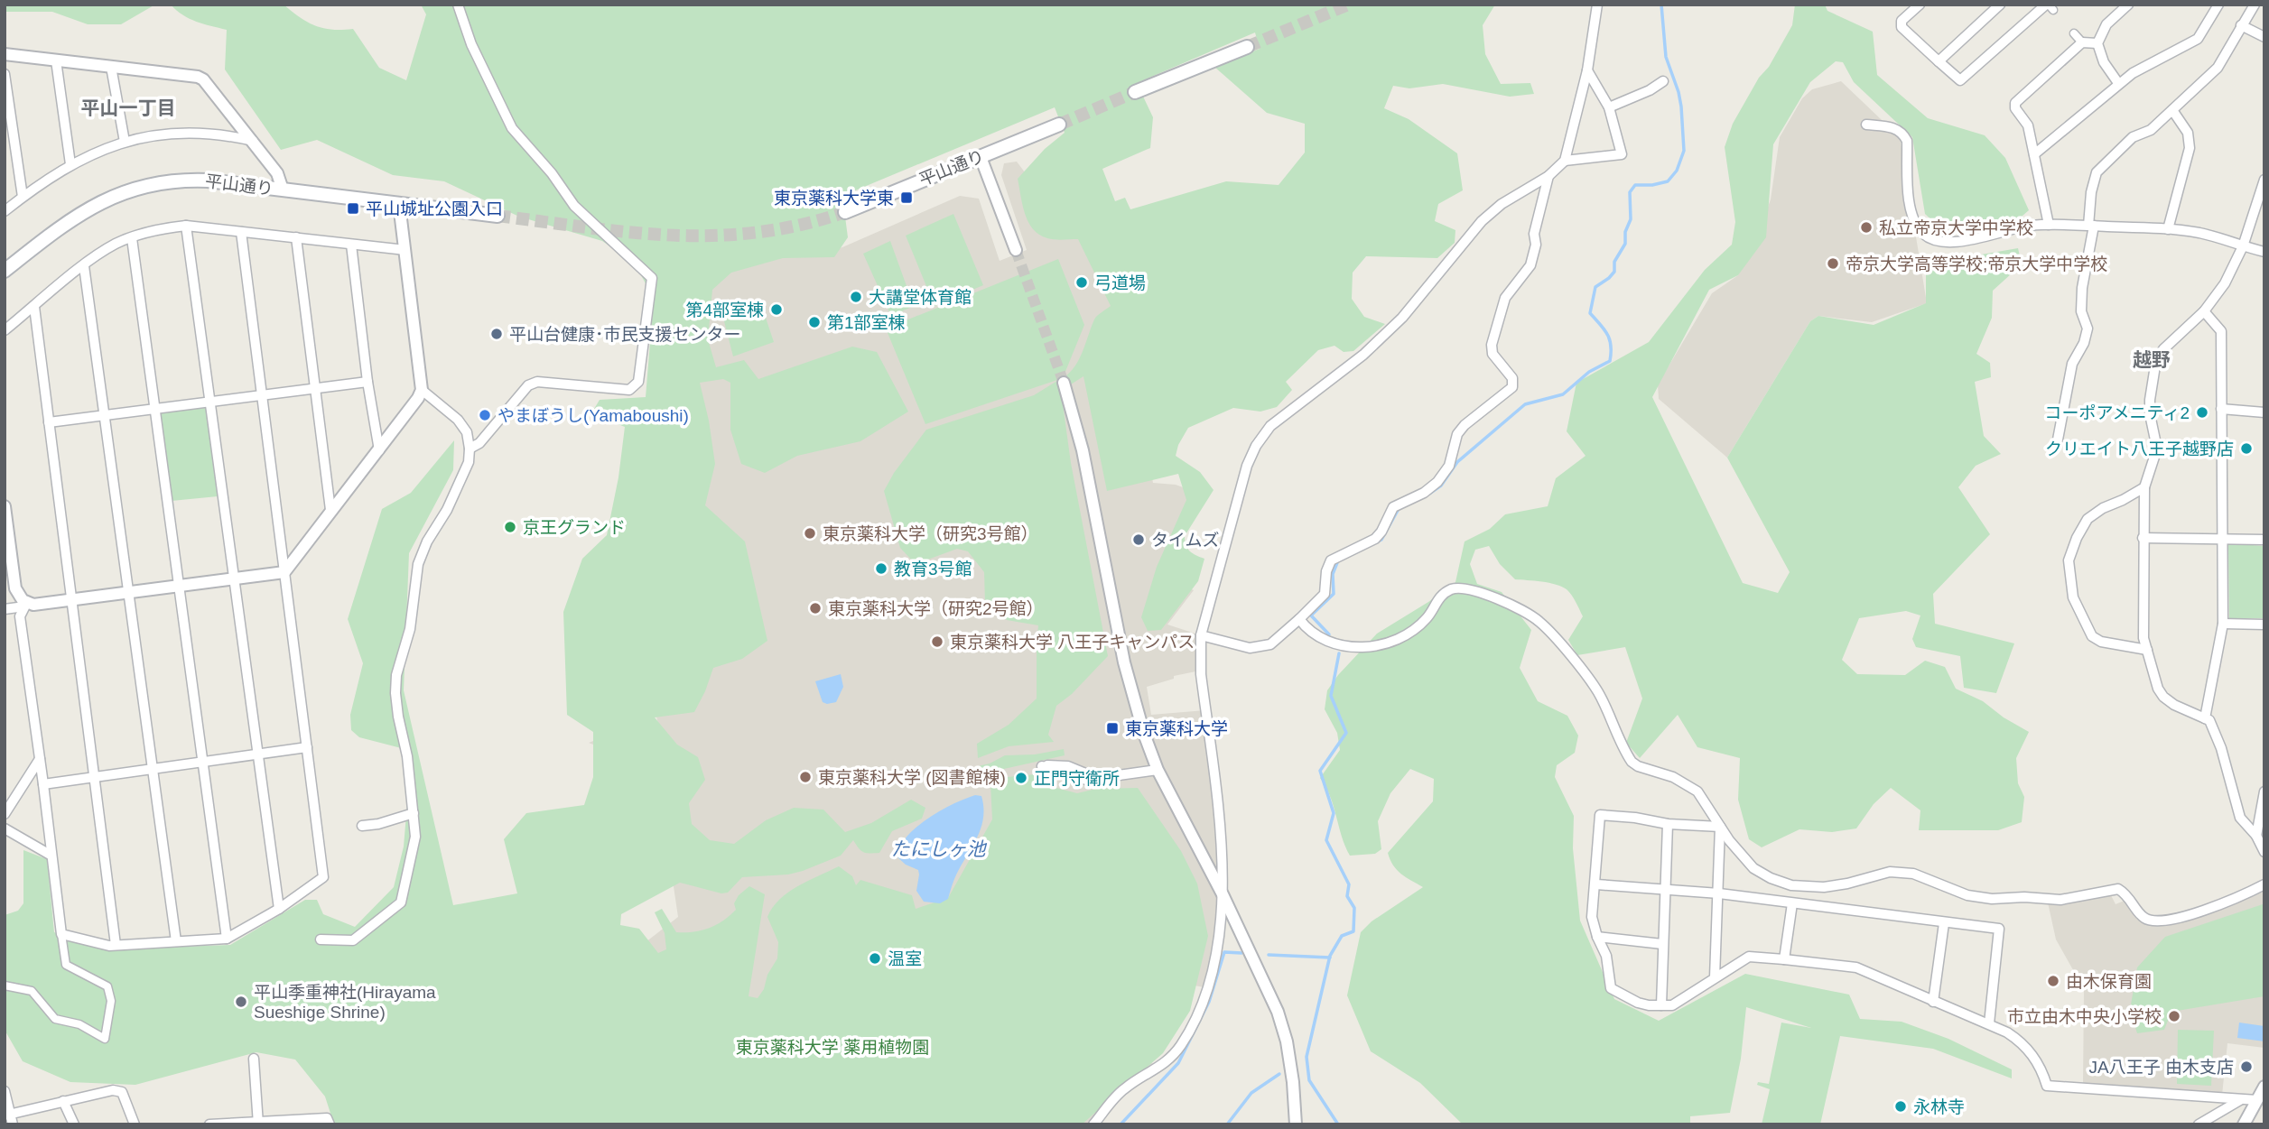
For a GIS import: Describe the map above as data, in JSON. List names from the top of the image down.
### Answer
{
  "streets": {
    "main road": ["平山通り"]
  },
  "districts": ["平山一丁目", "越野"],
  "water": ["たにしヶ池"],
  "parks": ["東京薬科大学 薬用植物園"],
  "places": {
    "transit": ["東京薬科大学東", "平山城址公園入口", "東京薬科大学"],
    "other": [
      "私立帝京大学中学校",
      "帝京大学高等学校;帝京大学中学校",
      "弓道場",
      "大講堂体育館",
      "第4部室棟",
      "第1部室棟",
      "平山台健康･市民支援センター",
      "コーポアメニティ2",
      "やまぼうし(Yamaboushi)",
      "クリエイト八王子越野店",
      "京王グランド",
      "東京薬科大学（研究3号館）",
      "タイムズ",
      "教育3号館",
      "東京薬科大学（研究2号館）",
      "東京薬科大学 八王子キャンパス",
      "東京薬科大学 (図書館棟)",
      "正門守衛所",
      "温室",
      "由木保育園",
      "平山季重神社(Hirayama Sueshige Shrine)",
      "市立由木中央小学校",
      "JA八王子 由木支店",
      "永林寺"
    ]
  }
}
